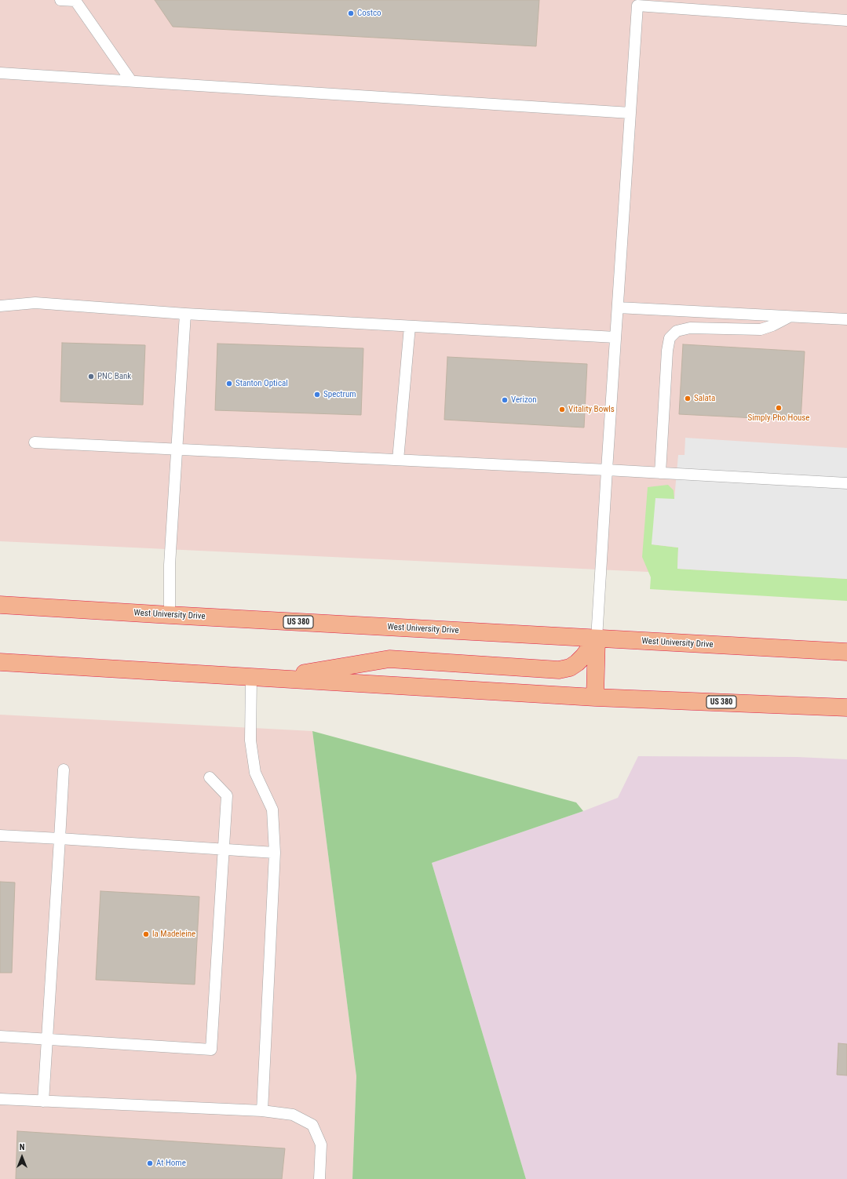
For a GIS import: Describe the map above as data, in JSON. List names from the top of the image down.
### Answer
{
  "streets": {
    "highway": ["West University Drive", "US 380"]
  },
  "places": [
    "Costco",
    "PNC Bank",
    "Stanton Optical",
    "Spectrum",
    "Salata",
    "Verizon",
    "Simply Pho House",
    "Vitality Bowls",
    "la Madeleine",
    "At Home"
  ],
  "north": "top"
}
